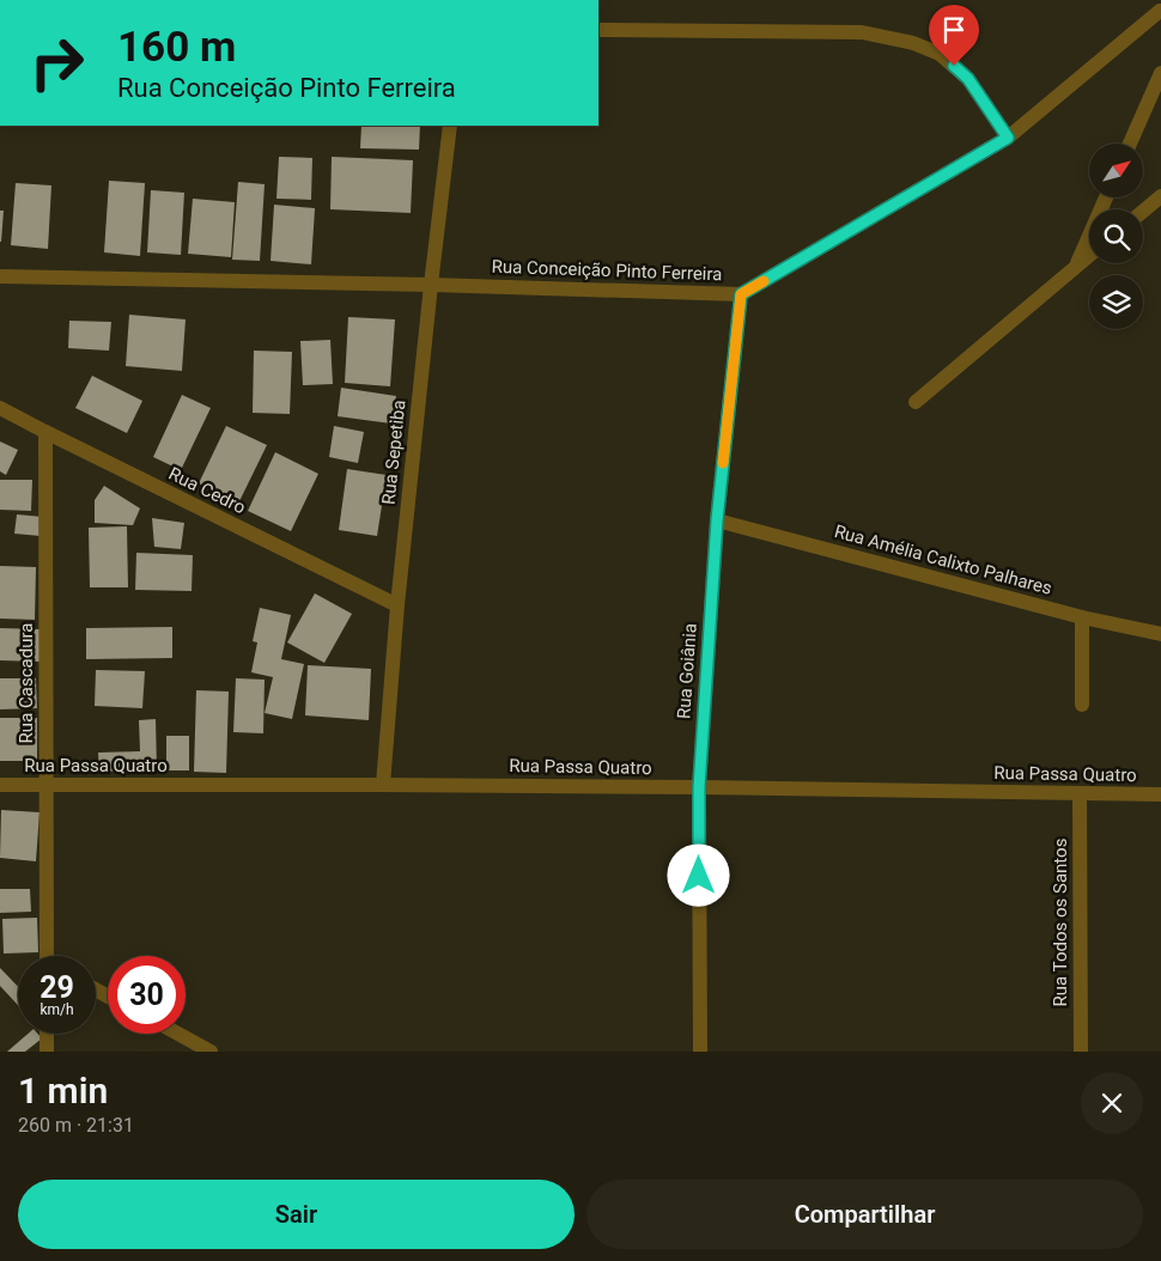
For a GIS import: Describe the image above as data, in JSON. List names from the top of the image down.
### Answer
{
  "streets": {
    "street": [
      "Rua Conceição Pinto Ferreira",
      "Rua Sepetiba",
      "Rua Cedro",
      "Rua Amélia Calixto Palhares",
      "Rua Goiânia",
      "Rua Cascadura",
      "Rua Passa Quatro",
      "Rua Todos os Santos"
    ]
  },
  "crossings": [
    ["Rua Conceição Pinto Ferreira", "Rua Sepetiba"],
    ["Rua Conceição Pinto Ferreira", "Rua Goiânia"],
    ["Rua Sepetiba", "Rua Cedro"],
    ["Rua Sepetiba", "Rua Passa Quatro"],
    ["Rua Cedro", "Rua Cascadura"],
    ["Rua Amélia Calixto Palhares", "Rua Goiânia"],
    ["Rua Goiânia", "Rua Passa Quatro"],
    ["Rua Cascadura", "Rua Passa Quatro"],
    ["Rua Passa Quatro", "Rua Todos os Santos"]
  ],
  "north": "top right",
  "page": {
    "turn": ["160 m", "Rua Conceição Pinto Ferreira"],
    "speed": "29 km/h",
    "limit": "30",
    "heading": ["1 min", "260 m · 21:31"],
    "buttons": ["Sair", "Compartilhar"]
  }
}
